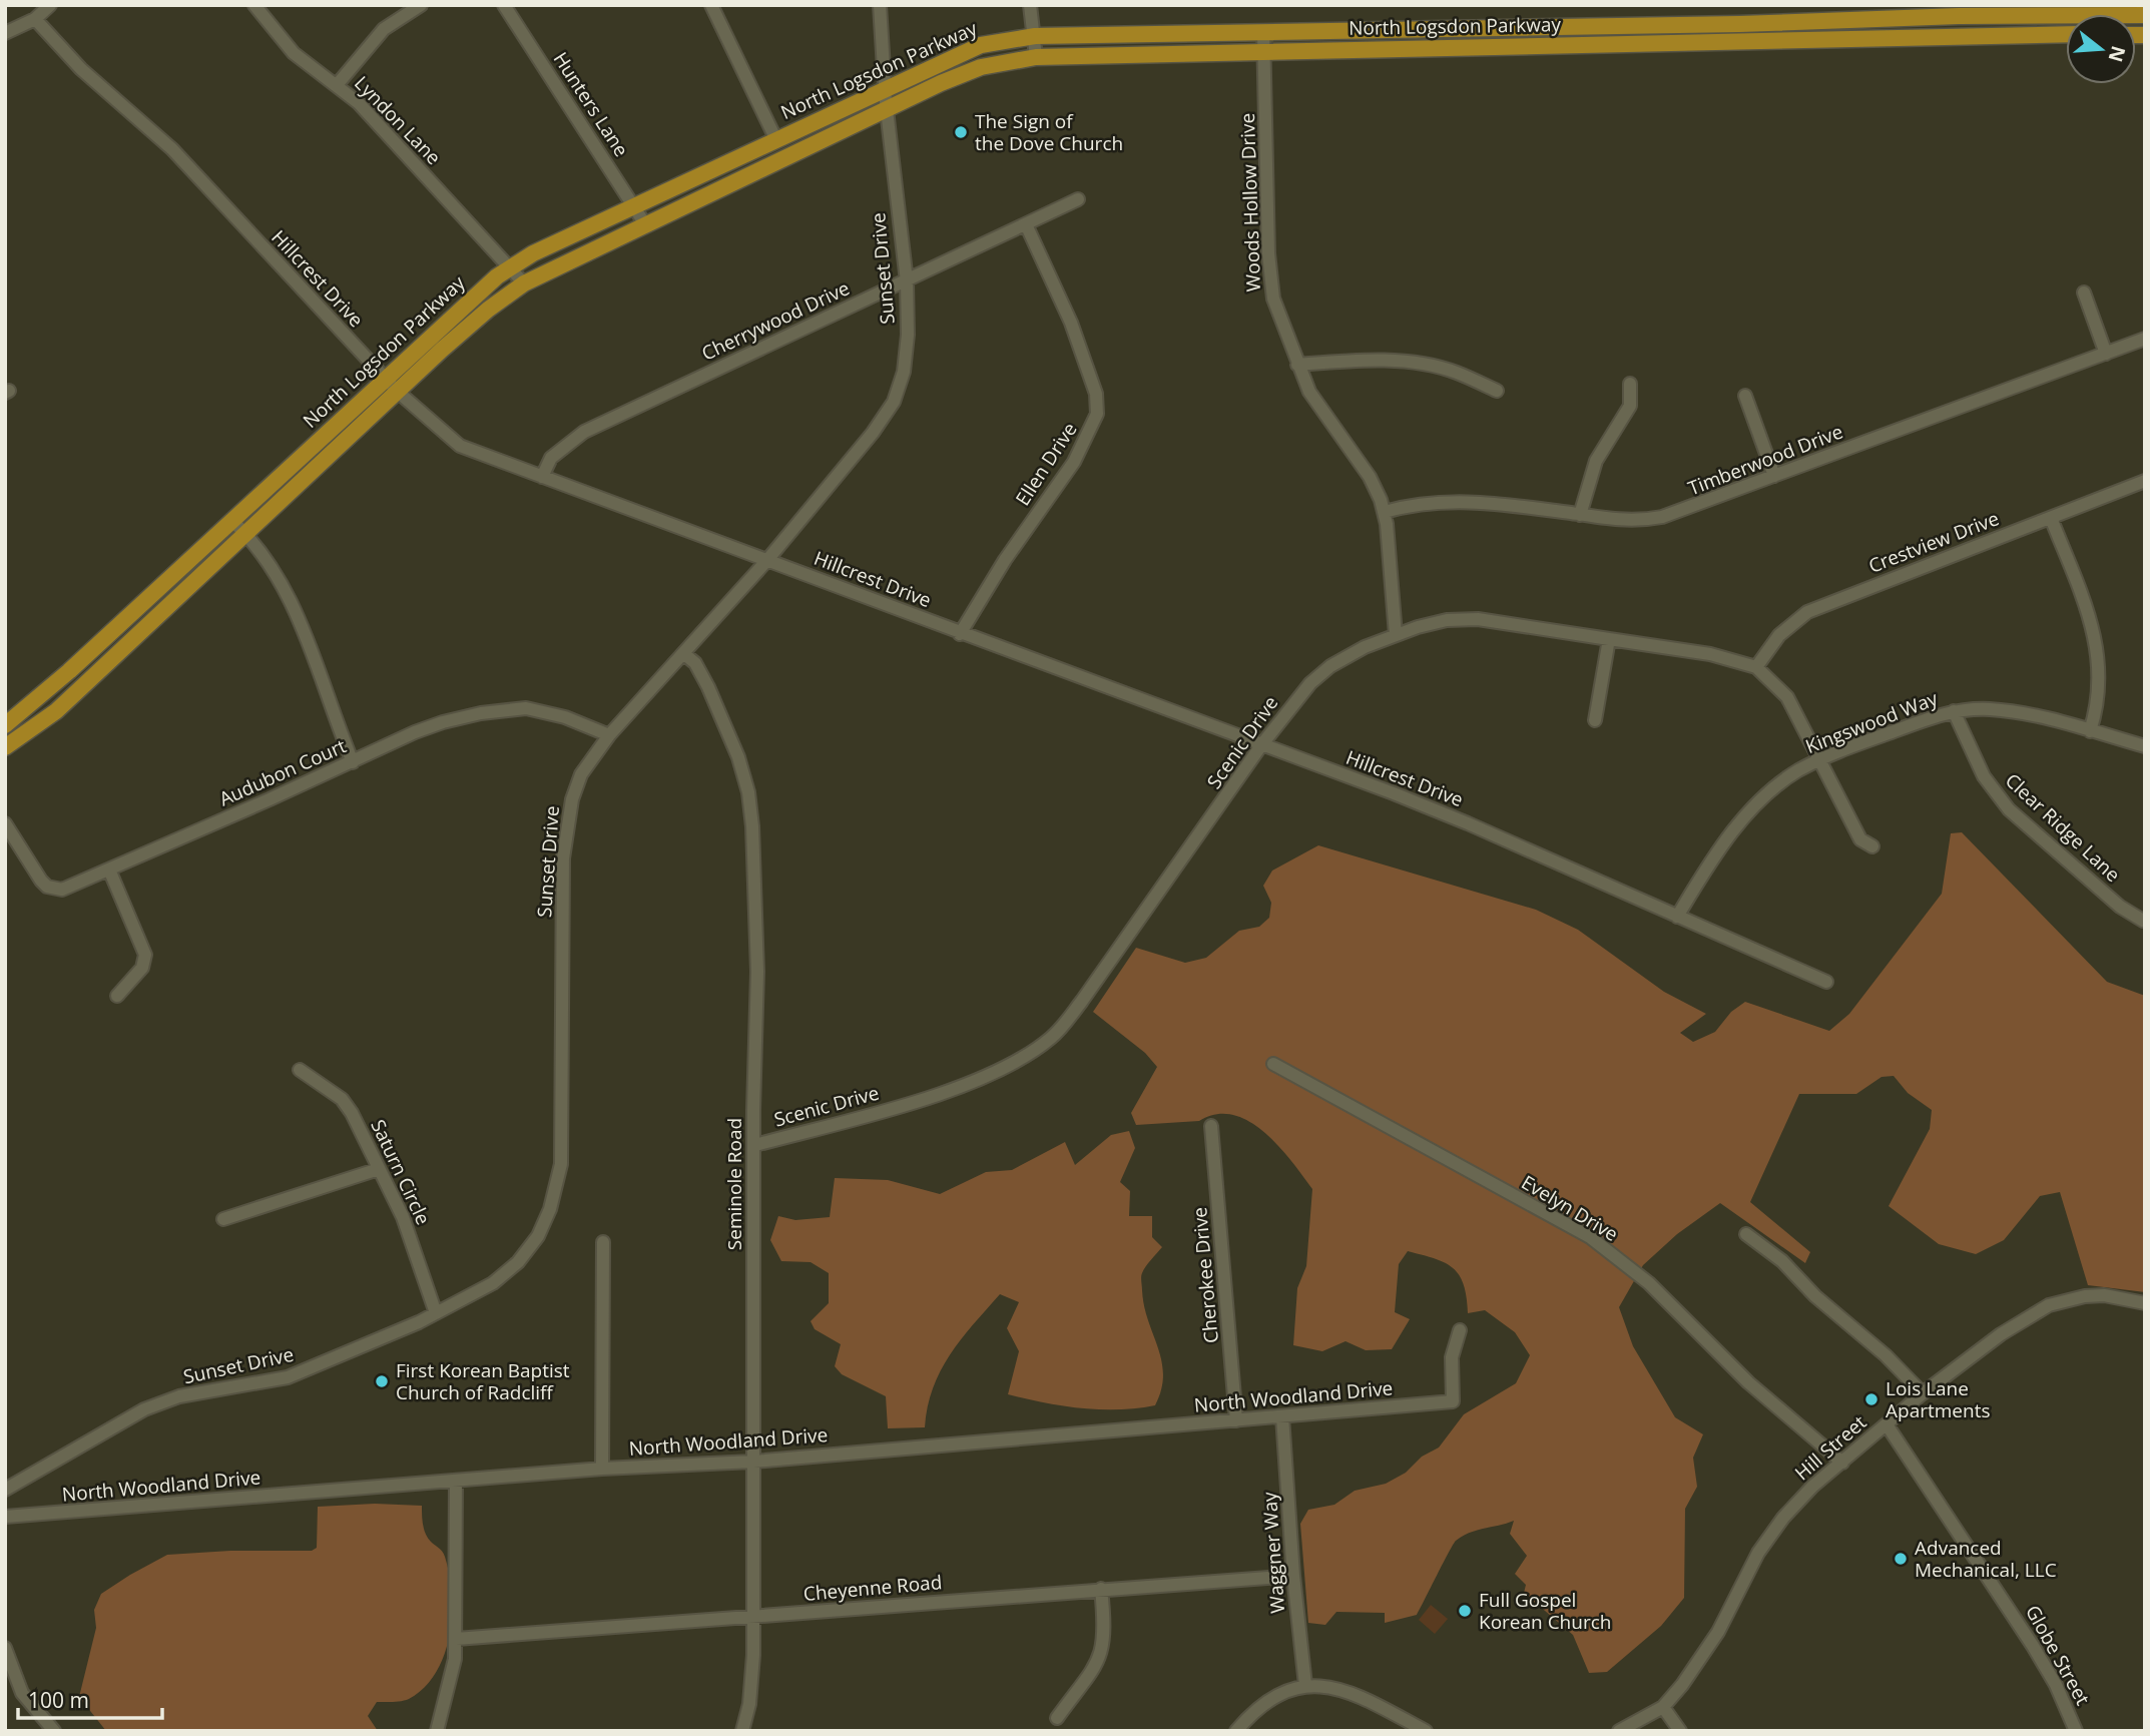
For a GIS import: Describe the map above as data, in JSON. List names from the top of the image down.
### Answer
{
  "streets": {
    "main road": ["North Logsdon Parkway"],
    "street": [
      "Hunters Lane",
      "Lyndon Lane",
      "Woods Hollow Drive",
      "Sunset Drive",
      "Hillcrest Drive",
      "Cherrywood Drive",
      "Timberwood Drive",
      "Ellen Drive",
      "Crestview Drive",
      "Kingswood Way",
      "Scenic Drive",
      "Audubon Court",
      "Clear Ridge Lane",
      "Saturn Circle",
      "Seminole Road",
      "Evelyn Drive",
      "Cherokee Drive",
      "North Woodland Drive",
      "Hill Street",
      "Waggner Way",
      "Cheyenne Road",
      "Globe Street"
    ]
  },
  "crossings": [
    ["North Logsdon Parkway", "Hunters Lane"],
    ["North Logsdon Parkway", "Lyndon Lane"],
    ["North Logsdon Parkway", "Woods Hollow Drive"],
    ["North Logsdon Parkway", "Sunset Drive"],
    ["North Logsdon Parkway", "Hillcrest Drive"],
    ["Woods Hollow Drive", "Timberwood Drive"],
    ["Woods Hollow Drive", "Scenic Drive"],
    ["Sunset Drive", "Hillcrest Drive"],
    ["Sunset Drive", "Cherrywood Drive"],
    ["Sunset Drive", "Audubon Court"],
    ["Sunset Drive", "Saturn Circle"],
    ["Sunset Drive", "Seminole Road"],
    ["Hillcrest Drive", "Cherrywood Drive"],
    ["Hillcrest Drive", "Ellen Drive"],
    ["Hillcrest Drive", "Kingswood Way"],
    ["Hillcrest Drive", "Scenic Drive"],
    ["Cherrywood Drive", "Ellen Drive"],
    ["Crestview Drive", "Scenic Drive"],
    ["Kingswood Way", "Scenic Drive"],
    ["Kingswood Way", "Clear Ridge Lane"],
    ["Scenic Drive", "Seminole Road"],
    ["Seminole Road", "North Woodland Drive"],
    ["Seminole Road", "Cheyenne Road"],
    ["Evelyn Drive", "Hill Street"],
    ["Cherokee Drive", "North Woodland Drive"],
    ["North Woodland Drive", "Waggner Way"],
    ["Hill Street", "Globe Street"],
    ["Waggner Way", "Cheyenne Road"]
  ],
  "places": [
    "The Sign of the Dove Church",
    "First Korean Baptist Church of Radcliff",
    "Lois Lane Apartments",
    "Advanced Mechanical, LLC",
    "Full Gospel Korean Church"
  ],
  "scale_bar": "100 m",
  "north": "right"
}
